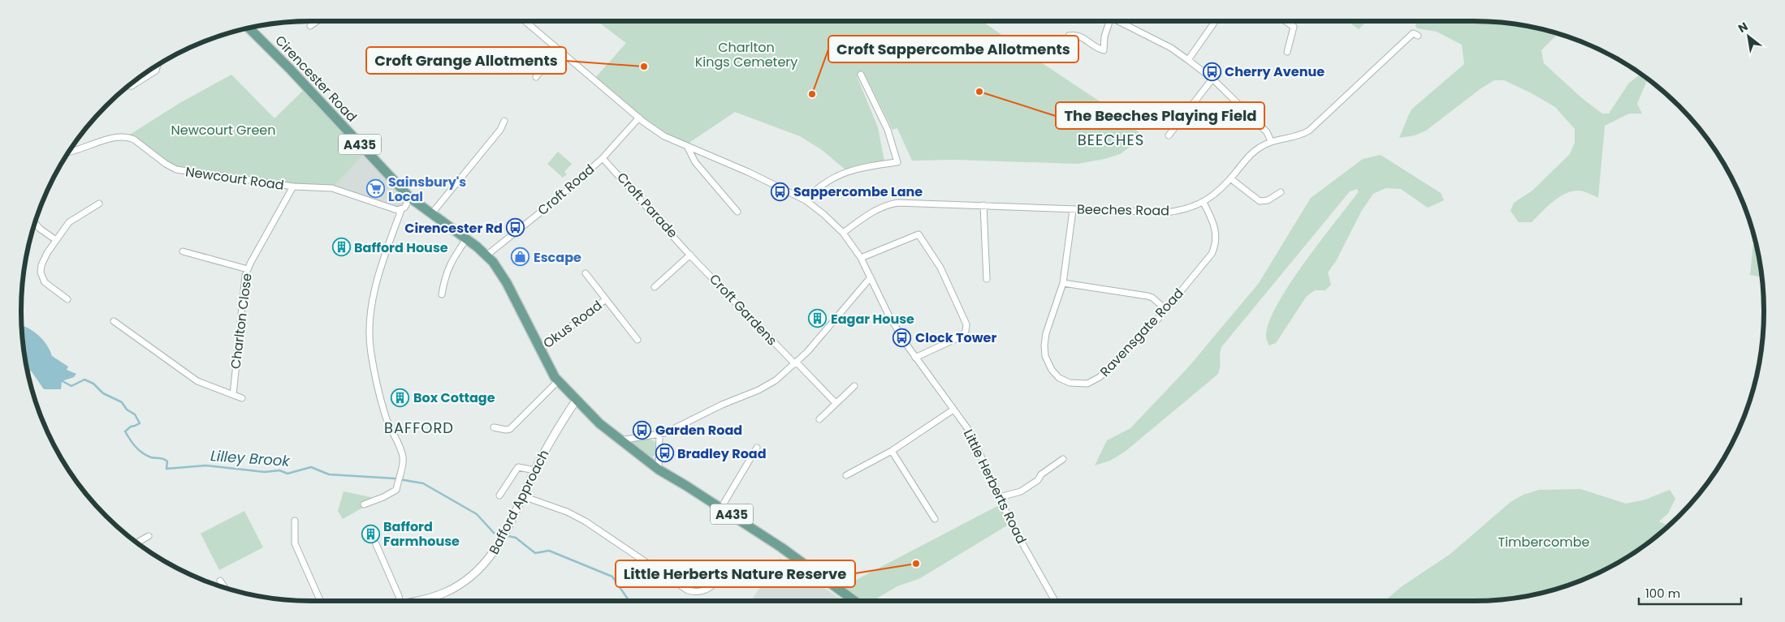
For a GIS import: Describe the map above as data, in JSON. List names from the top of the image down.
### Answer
{
  "streets": {
    "main road": ["Cirencester Road", "A435"],
    "street": [
      "Newcourt Road",
      "Croft Road",
      "Beeches Road",
      "Croft Gardens",
      "Charlton Close",
      "Okus Road",
      "Ravensgate Road",
      "Little Herberts Road",
      "Bafford Approach"
    ]
  },
  "crossings": [
    ["Cirencester Road", "Croft Road"],
    ["Cirencester Road", "Okus Road"],
    ["Cirencester Road", "Bafford Approach"],
    ["Newcourt Road", "Charlton Close"],
    ["Croft Road", "Croft Gardens"],
    ["Croft Road", "Little Herberts Road"],
    ["Beeches Road", "Ravensgate Road"],
    ["Beeches Road", "Little Herberts Road"]
  ],
  "districts": ["BEECHES", "BAFFORD"],
  "water": ["Lilley Brook"],
  "parks": ["Charlton Kings Cemetery", "Newcourt Green", "Timbercombe"],
  "places": {
    "other": [
      "Croft Grange Allotments",
      "The Beeches Playing Field",
      "Croft Sappercombe Allotments",
      "Little Herberts Nature Reserve"
    ],
    "bus stop": [
      "Cherry Avenue",
      "Sappercombe Lane",
      "Cirencester Rd",
      "Clock Tower",
      "Garden Road",
      "Bradley Road"
    ],
    "supermarket": ["Sainsbury's Local"],
    "building": [
      "Bafford House",
      "Eagar House",
      "Box Cottage",
      "Bafford Farmhouse"
    ],
    "shop": ["Escape"]
  },
  "scale_bar": "100 m",
  "north": "top left"
}
